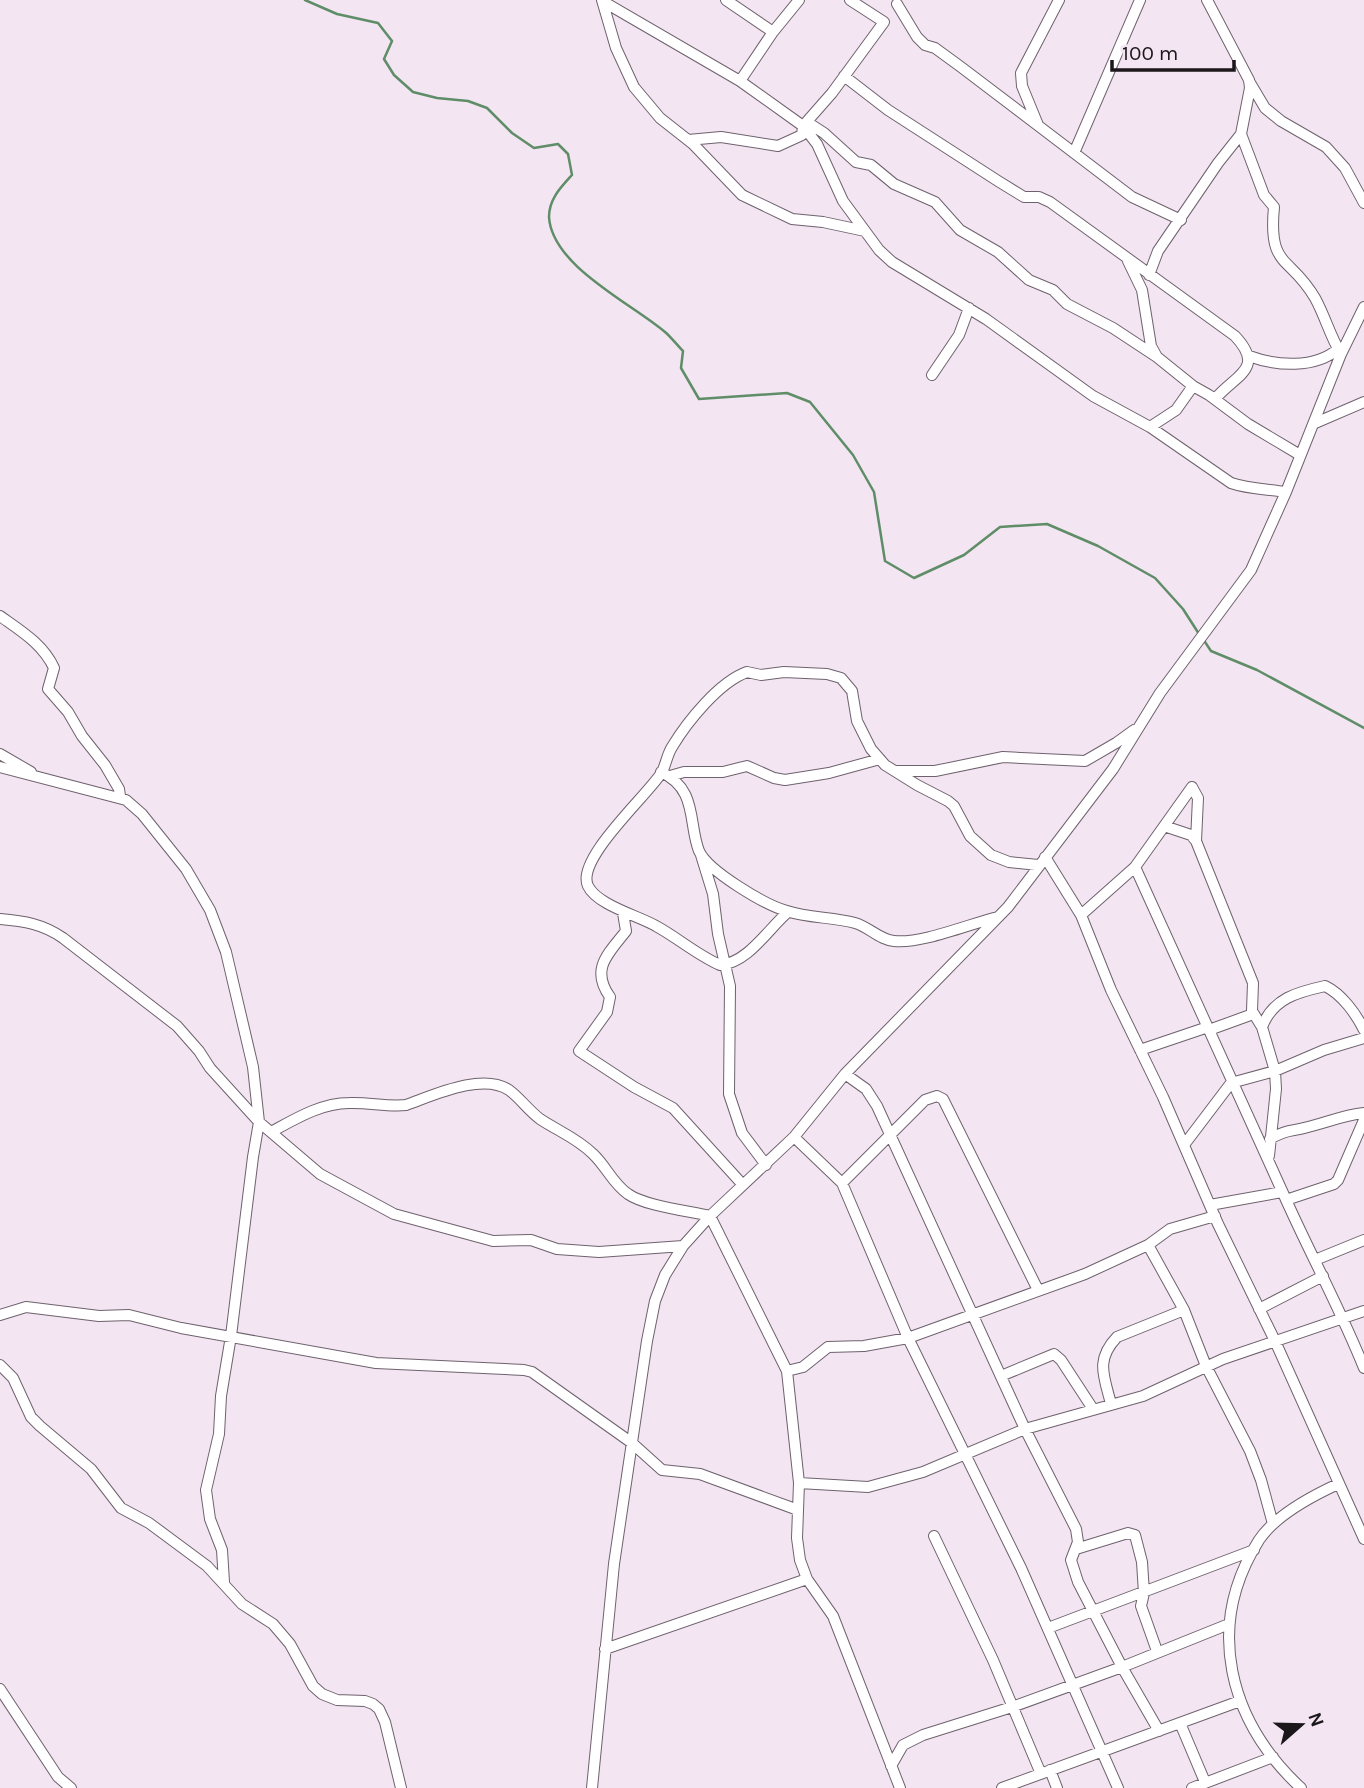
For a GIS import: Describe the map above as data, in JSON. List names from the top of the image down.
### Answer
{
  "scale_bar": "100 m",
  "north": "right"
}
